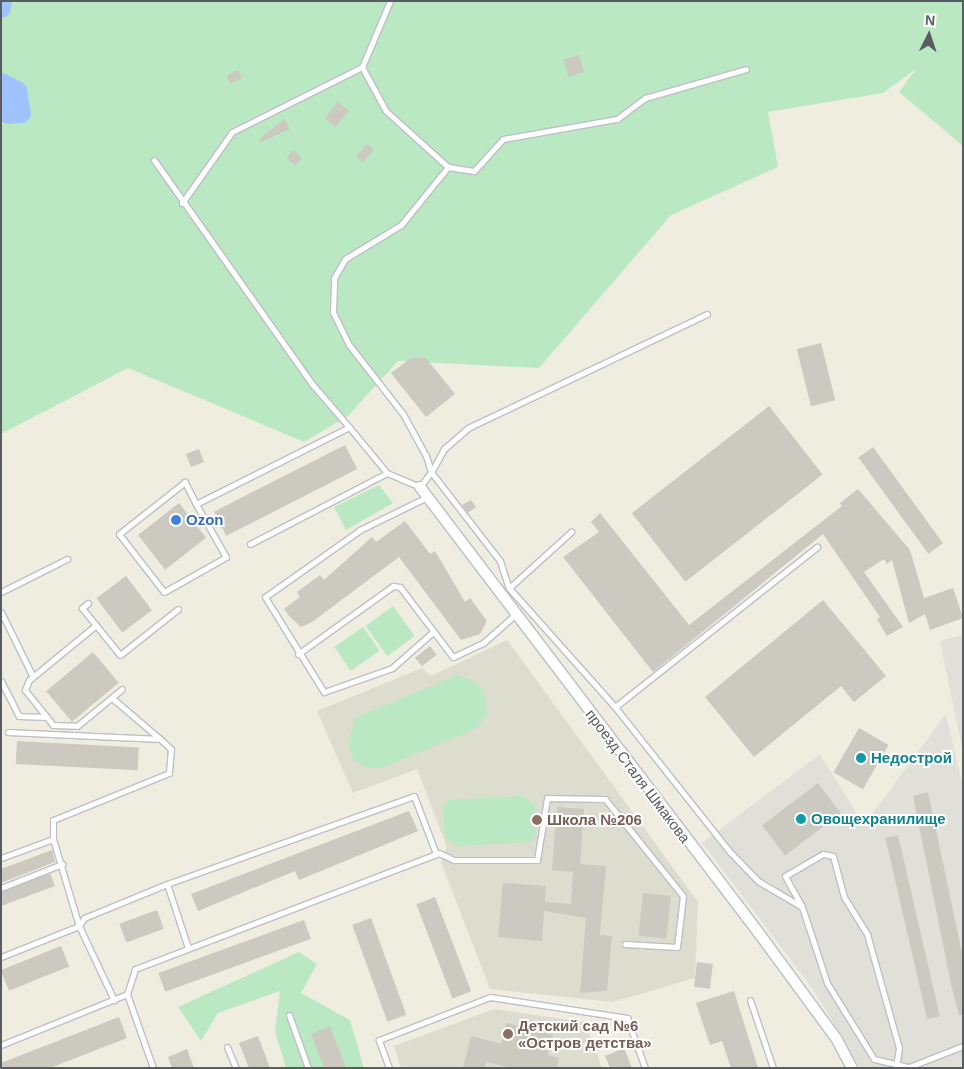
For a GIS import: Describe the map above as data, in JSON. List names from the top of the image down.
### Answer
{
  "streets": {
    "street": ["проезд Сталя Шмакова"]
  },
  "places": [
    "Ozon",
    "Недострой",
    "Овощехранилище",
    "Школа №206",
    "Детский сад №6 «Остров детства»"
  ],
  "north": "top"
}
